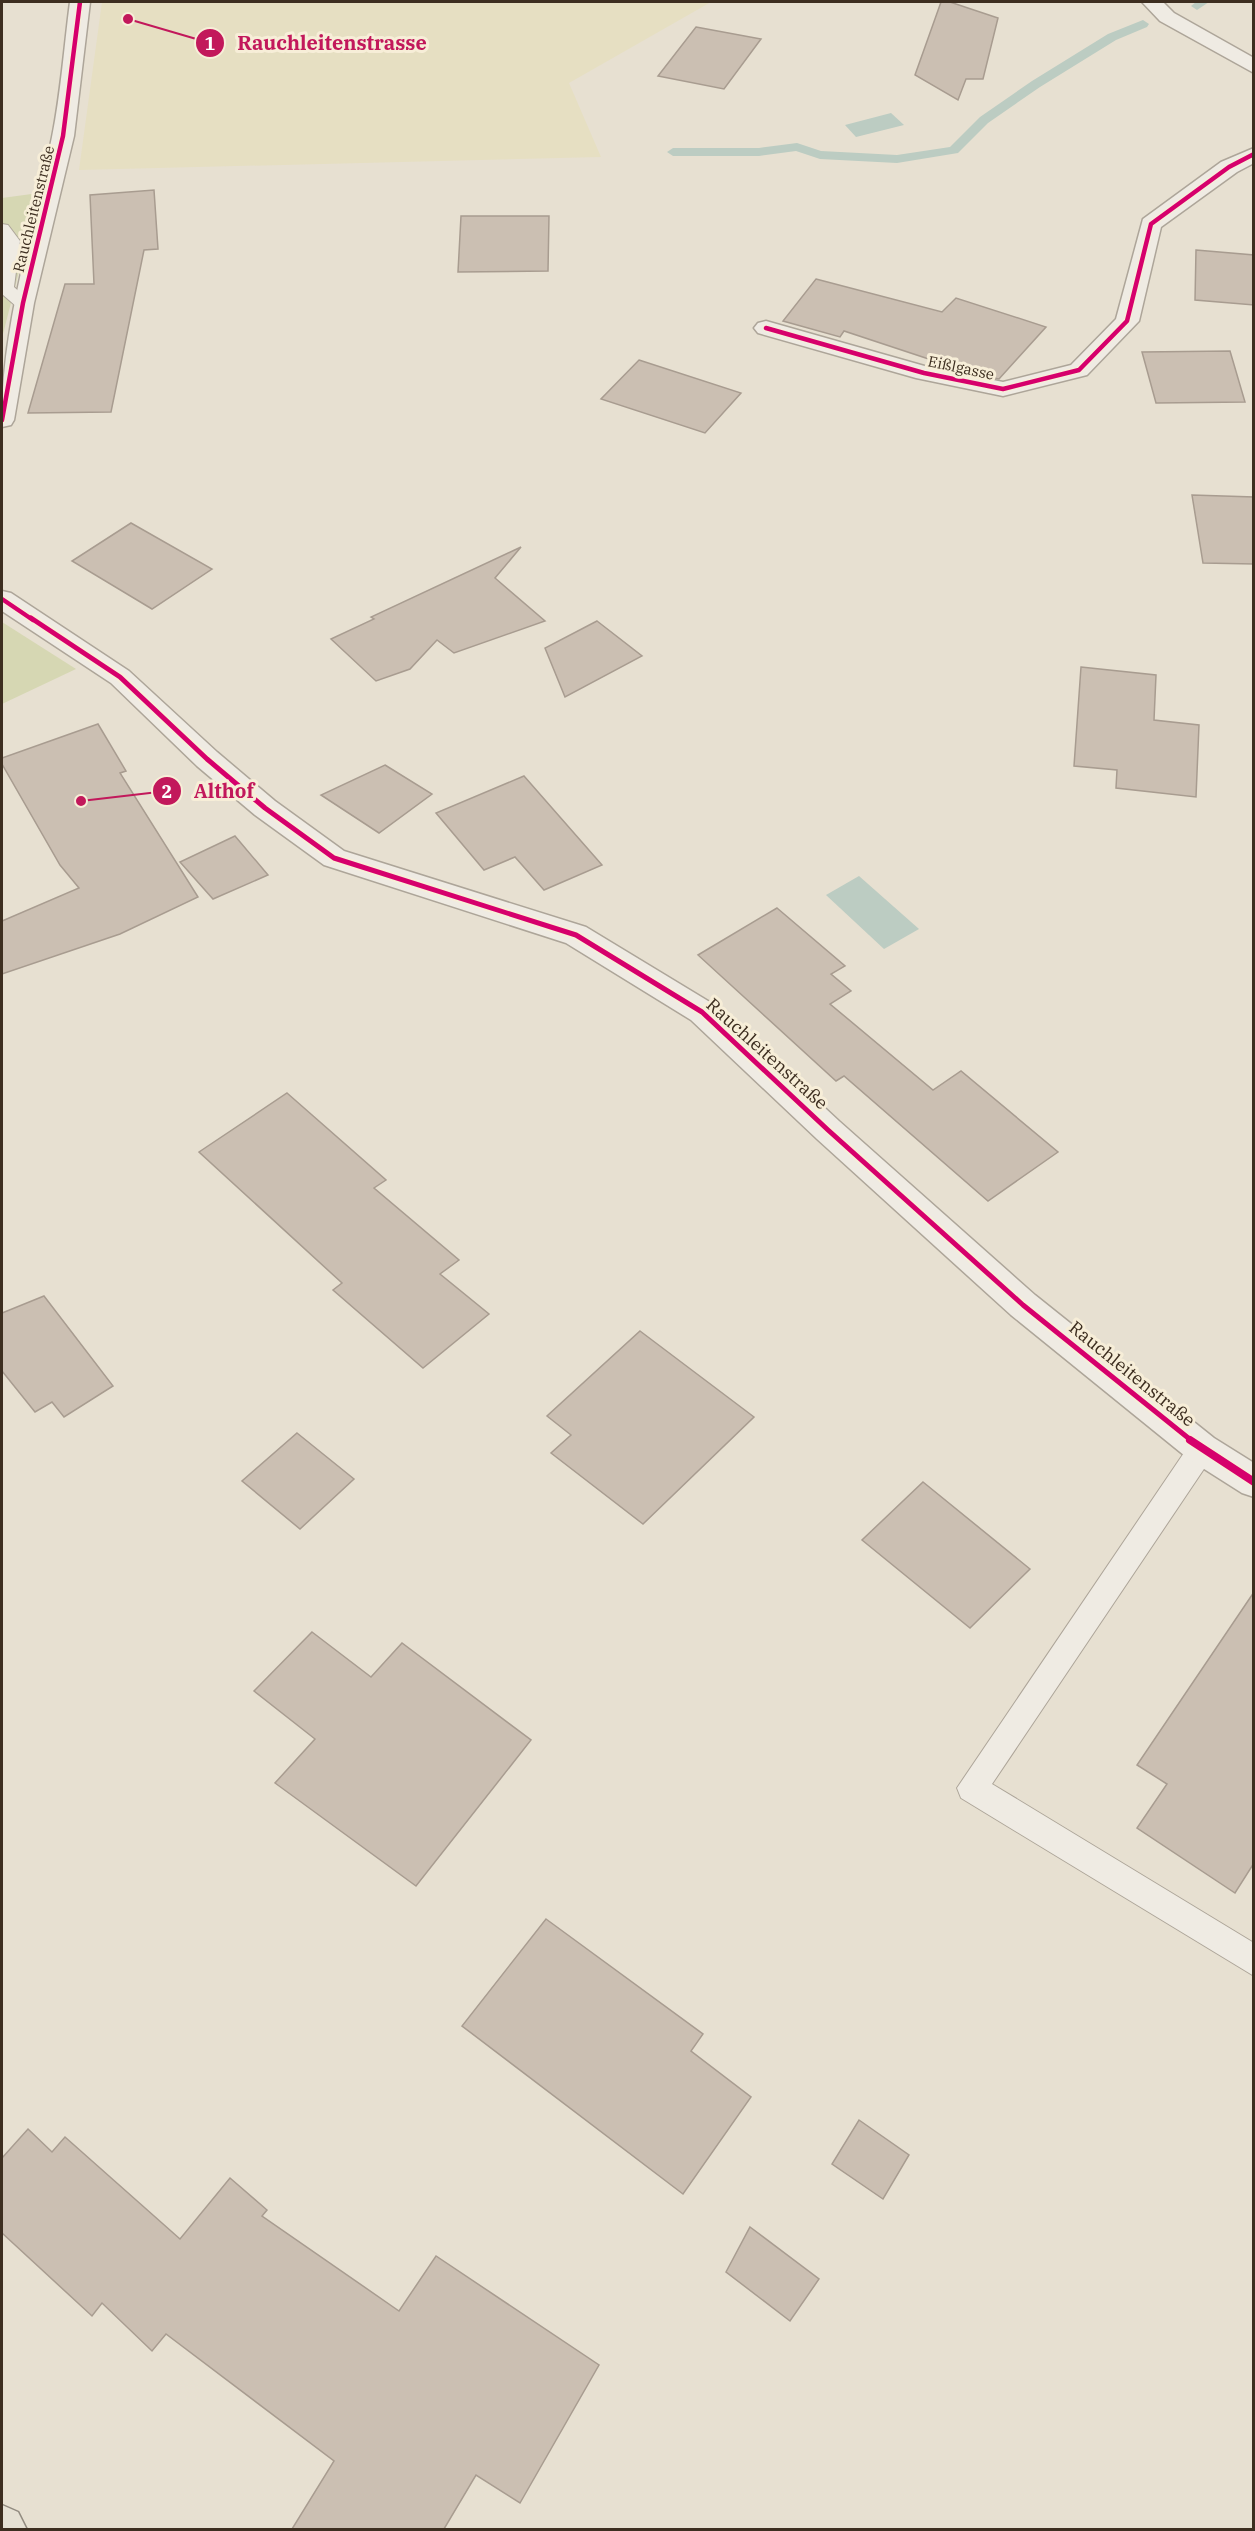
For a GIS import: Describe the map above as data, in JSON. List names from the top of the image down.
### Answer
{
  "streets": {
    "street": ["Rauchleitenstraße", "Eißlgasse"]
  },
  "places": ["Rauchleitenstrasse", "Althof"]
}
